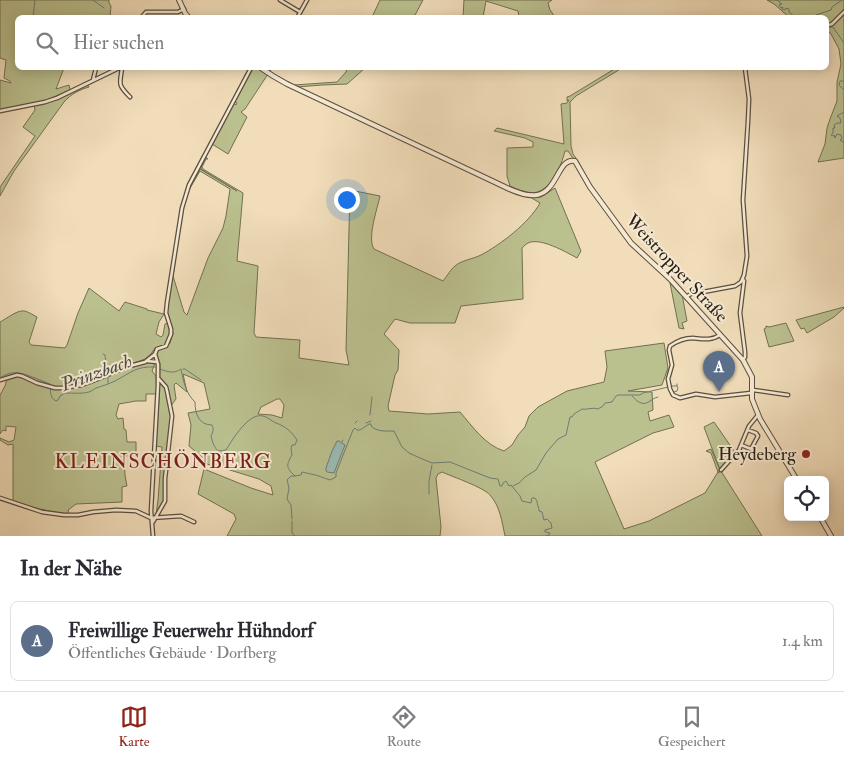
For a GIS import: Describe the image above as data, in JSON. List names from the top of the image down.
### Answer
{
  "streets": {
    "street": ["Weistropper Straße"]
  },
  "districts": ["KLEINSCHÖNBERG"],
  "water": ["Prinzbach"],
  "places": ["Heydeberg"],
  "page": {
    "search": "Hier suchen",
    "pins": "A",
    "heading": "In der Nähe",
    "list": [
      {
        "mark": "A",
        "name": "Freiwillige Feuerwehr Hühndorf",
        "note": "Öffentliches Gebäude · Dorfberg",
        "value": "1.4 km"
      }
    ],
    "nav": ["Karte", "Route", "Gespeichert"]
  }
}
